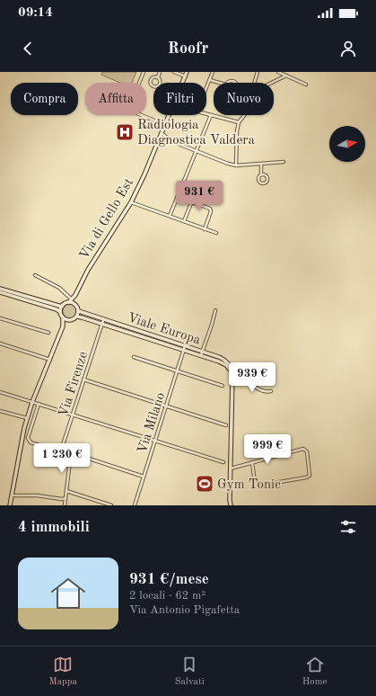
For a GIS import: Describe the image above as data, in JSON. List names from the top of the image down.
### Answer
{
  "streets": {
    "street": [
      "Via di Gello Est",
      "Viale Europa",
      "Via Firenze",
      "Via Milano"
    ]
  },
  "crossings": [
    ["Via di Gello Est", "Viale Europa"],
    ["Viale Europa", "Via Firenze"],
    ["Viale Europa", "Via Milano"]
  ],
  "places": {
    "hospital": ["Radiologia Diagnostica Valdera"],
    "sports": ["Gym Tonic"]
  },
  "north": "right",
  "page": {
    "status": "09:14",
    "header": "Roofr",
    "chip": [
      "Compra",
      "Affitta",
      "Filtri",
      "Nuovo"
    ],
    "price": [
      "931 €",
      "939 €",
      "999 €",
      "1 230 €"
    ],
    "heading": "4 immobili",
    "list": [
      {
        "name": "931 €/mese",
        "note": "2 locali · 62 m² · Via Antonio Pigafetta"
      }
    ],
    "tabs": ["Mappa", "Salvati", "Home"]
  }
}
